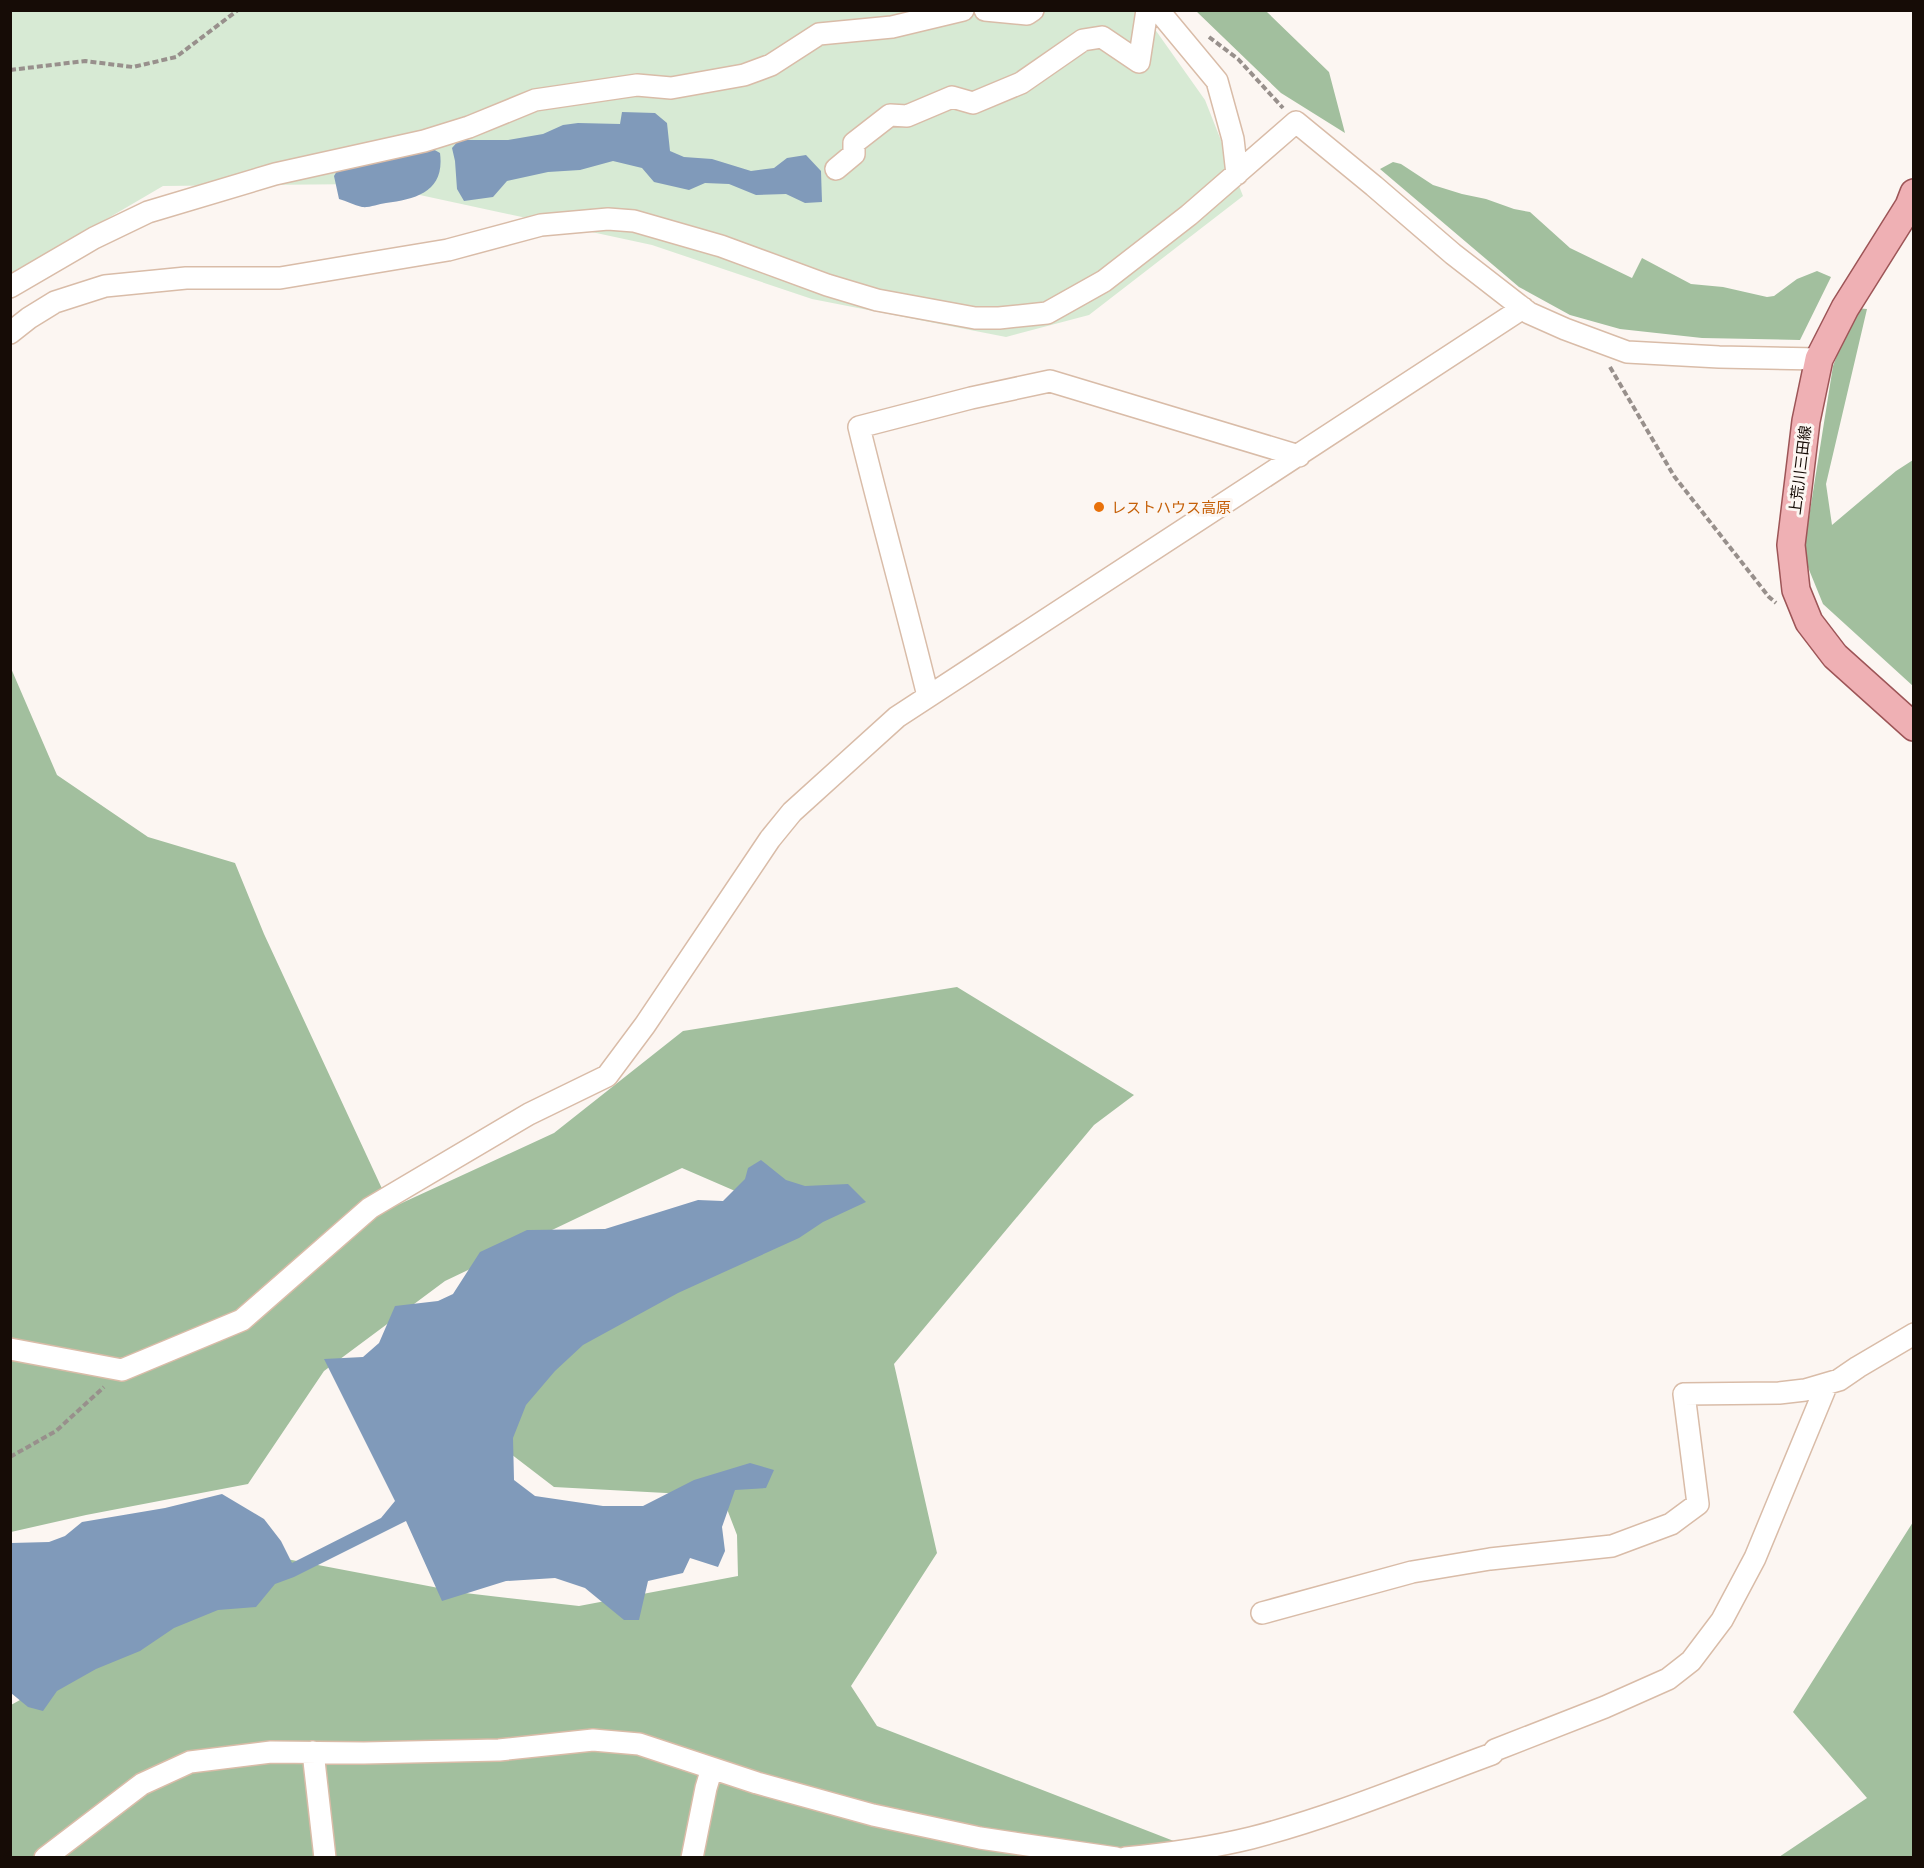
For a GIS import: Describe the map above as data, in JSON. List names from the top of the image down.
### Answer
{
  "streets": {
    "main road": ["上荒川三田線"]
  },
  "places": ["レストハウス高原"]
}
